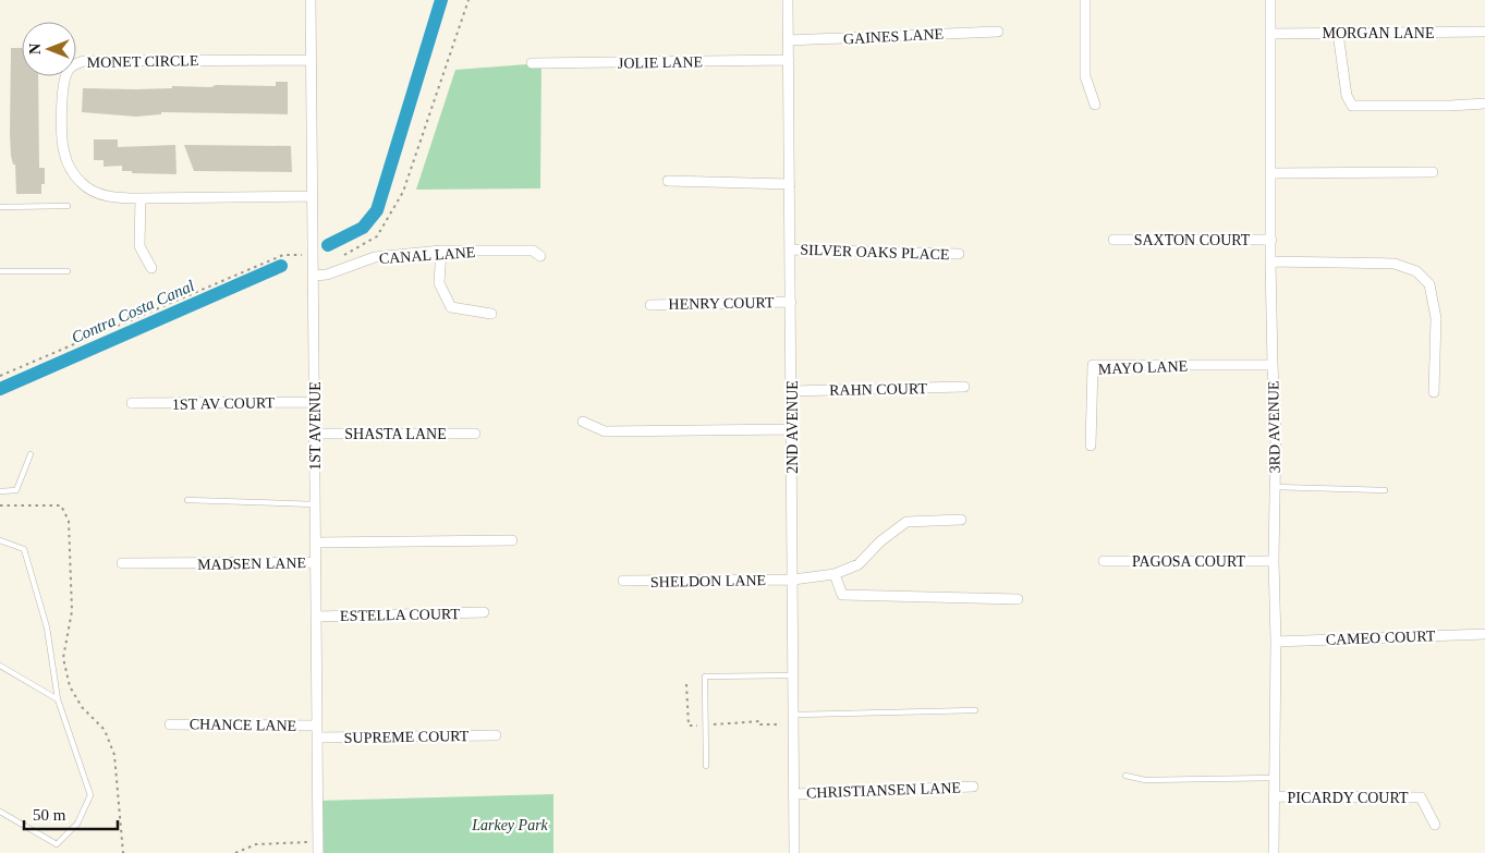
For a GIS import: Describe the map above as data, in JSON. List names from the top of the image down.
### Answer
{
  "streets": {
    "street": [
      "MORGAN LANE",
      "GAINES LANE",
      "MONET CIRCLE",
      "JOLIE LANE",
      "SAXTON COURT",
      "SILVER OAKS PLACE",
      "CANAL LANE",
      "HENRY COURT",
      "MAYO LANE",
      "RAHN COURT",
      "1ST AV COURT",
      "1ST AVENUE",
      "2ND AVENUE",
      "3RD AVENUE",
      "SHASTA LANE",
      "PAGOSA COURT",
      "MADSEN LANE",
      "SHELDON LANE",
      "ESTELLA COURT",
      "CAMEO COURT",
      "CHANCE LANE",
      "SUPREME COURT",
      "CHRISTIANSEN LANE",
      "PICARDY COURT"
    ]
  },
  "crossings": [
    ["MORGAN LANE", "3RD AVENUE"],
    ["GAINES LANE", "2ND AVENUE"],
    ["MONET CIRCLE", "1ST AVENUE"],
    ["JOLIE LANE", "2ND AVENUE"],
    ["SAXTON COURT", "3RD AVENUE"],
    ["SILVER OAKS PLACE", "2ND AVENUE"],
    ["CANAL LANE", "1ST AVENUE"],
    ["HENRY COURT", "2ND AVENUE"],
    ["MAYO LANE", "3RD AVENUE"],
    ["RAHN COURT", "2ND AVENUE"],
    ["1ST AV COURT", "1ST AVENUE"],
    ["1ST AVENUE", "SHASTA LANE"],
    ["1ST AVENUE", "MADSEN LANE"],
    ["1ST AVENUE", "ESTELLA COURT"],
    ["1ST AVENUE", "CHANCE LANE"],
    ["1ST AVENUE", "SUPREME COURT"],
    ["2ND AVENUE", "SHELDON LANE"],
    ["2ND AVENUE", "CHRISTIANSEN LANE"],
    ["3RD AVENUE", "PAGOSA COURT"],
    ["3RD AVENUE", "CAMEO COURT"],
    ["3RD AVENUE", "PICARDY COURT"]
  ],
  "water": ["Contra Costa Canal"],
  "parks": ["Larkey Park"],
  "scale_bar": "50 m",
  "north": "left"
}
